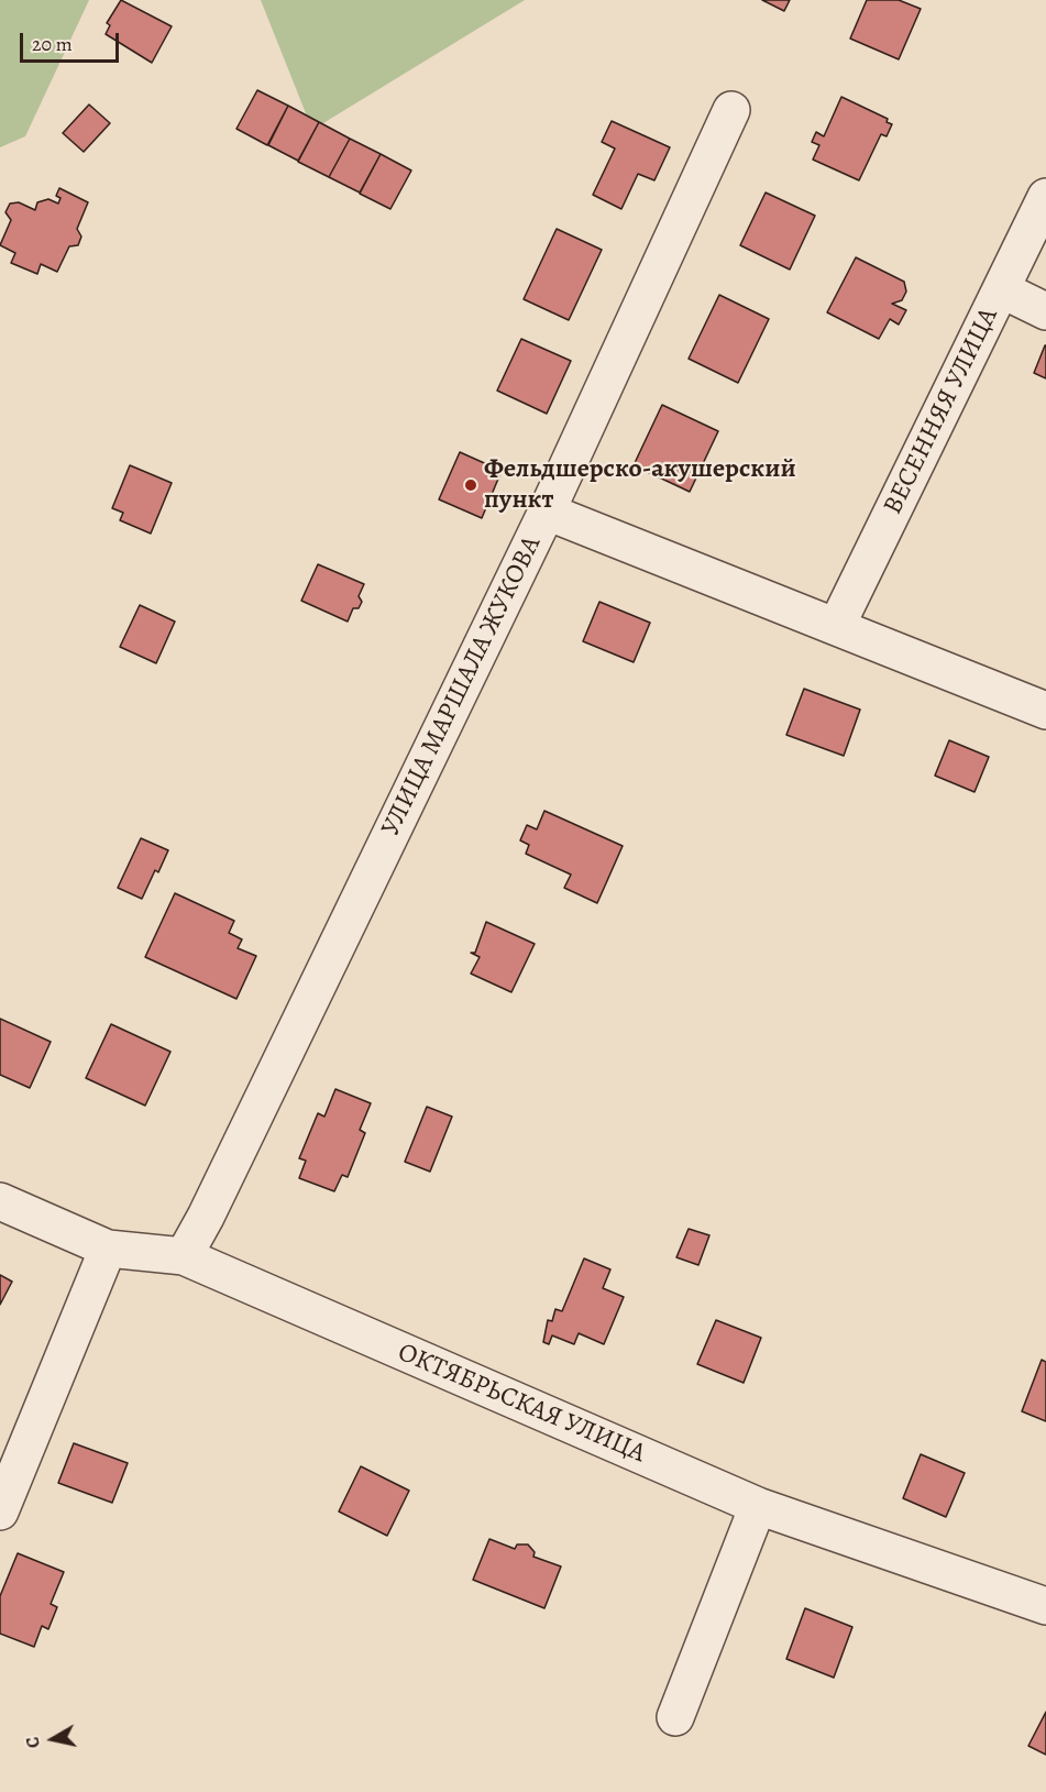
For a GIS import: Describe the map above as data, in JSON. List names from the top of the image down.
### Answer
{
  "streets": {
    "street": ["ВЕСЕННЯЯ УЛИЦА", "УЛИЦА МАРШАЛА ЖУКОВА", "ОКТЯБРЬСКАЯ УЛИЦА"]
  },
  "crossings": [
    ["УЛИЦА МАРШАЛА ЖУКОВА", "ОКТЯБРЬСКАЯ УЛИЦА"]
  ],
  "places": ["Фельдшерско-акушерский пункт"],
  "scale_bar": "20 m",
  "north": "left"
}
